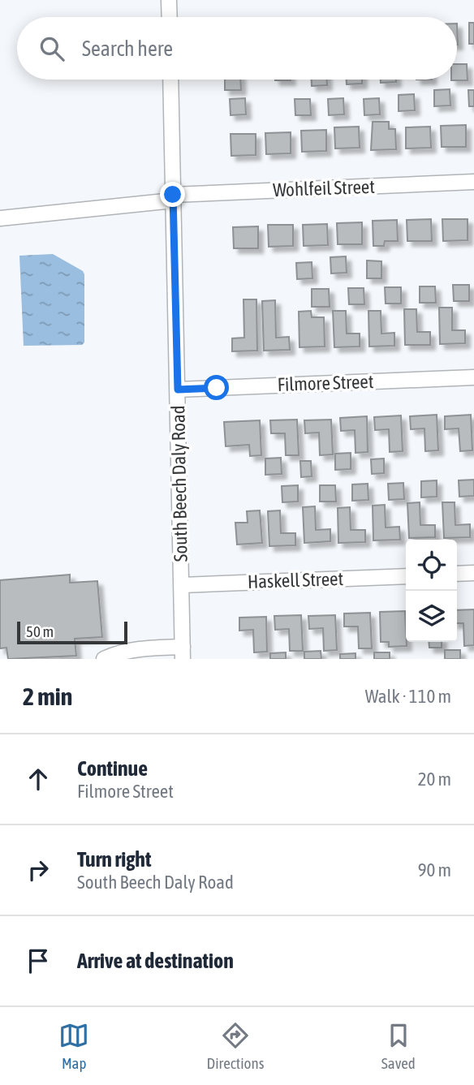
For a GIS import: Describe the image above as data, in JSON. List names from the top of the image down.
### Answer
{
  "streets": {
    "street": [
      "Wohlfeil Street",
      "Filmore Street",
      "South Beech Daly Road",
      "Haskell Street"
    ]
  },
  "crossings": [
    ["Wohlfeil Street", "South Beech Daly Road"],
    ["Filmore Street", "South Beech Daly Road"],
    ["South Beech Daly Road", "Haskell Street"]
  ],
  "scale_bar": "50 m",
  "page": {
    "search": "Search here",
    "scale": "50 m",
    "heading": ["2 min", "Walk · 110 m"],
    "list": [
      ["Continue", "Filmore Street", "20 m"],
      ["Turn right", "South Beech Daly Road", "90 m"],
      "Arrive at destination"
    ],
    "nav": ["Map", "Directions", "Saved"]
  }
}
